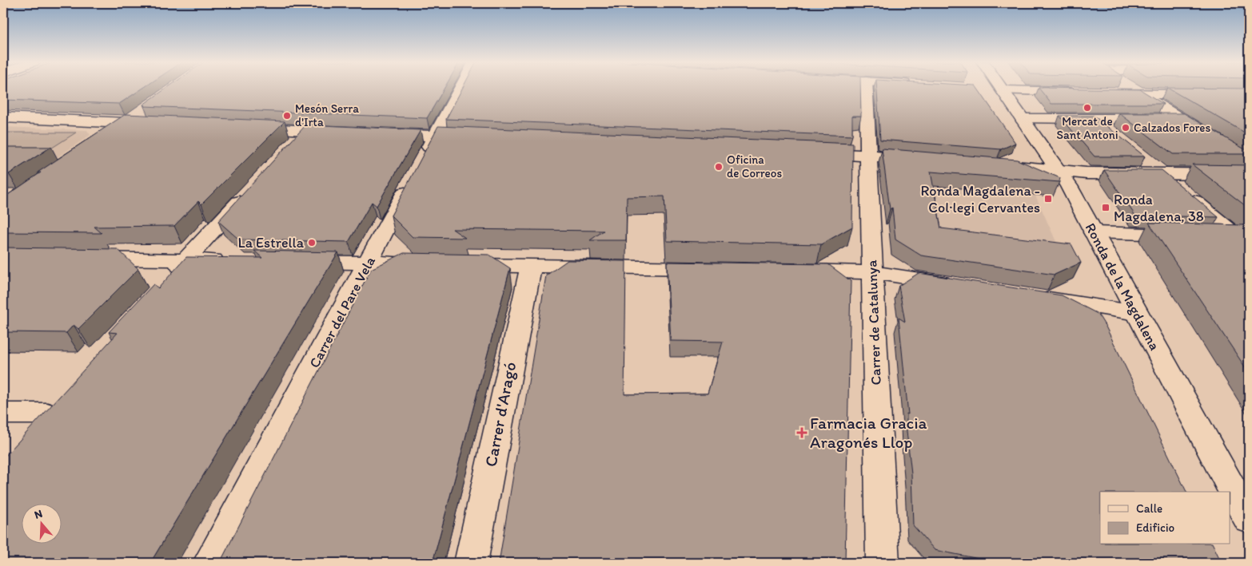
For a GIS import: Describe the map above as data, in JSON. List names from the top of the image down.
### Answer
{
  "streets": {
    "street": [
      "Ronda de la Magdalena",
      "Carrer del Pare Vela",
      "Carrer de Catalunya",
      "Carrer d'Aragó"
    ]
  },
  "places": {
    "other": [
      "Mercat de Sant Antoni",
      "Mesón Serra d'Irta",
      "Calzados Fores",
      "Oficina de Correos",
      "La Estrella"
    ],
    "transit": ["Ronda Magdalena - Col·legi Cervantes", "Ronda Magdalena, 38"],
    "health": ["Farmacia Gracia Aragonés Llop"]
  },
  "legend": ["Calle", "Edificio"],
  "north": "top"
}
